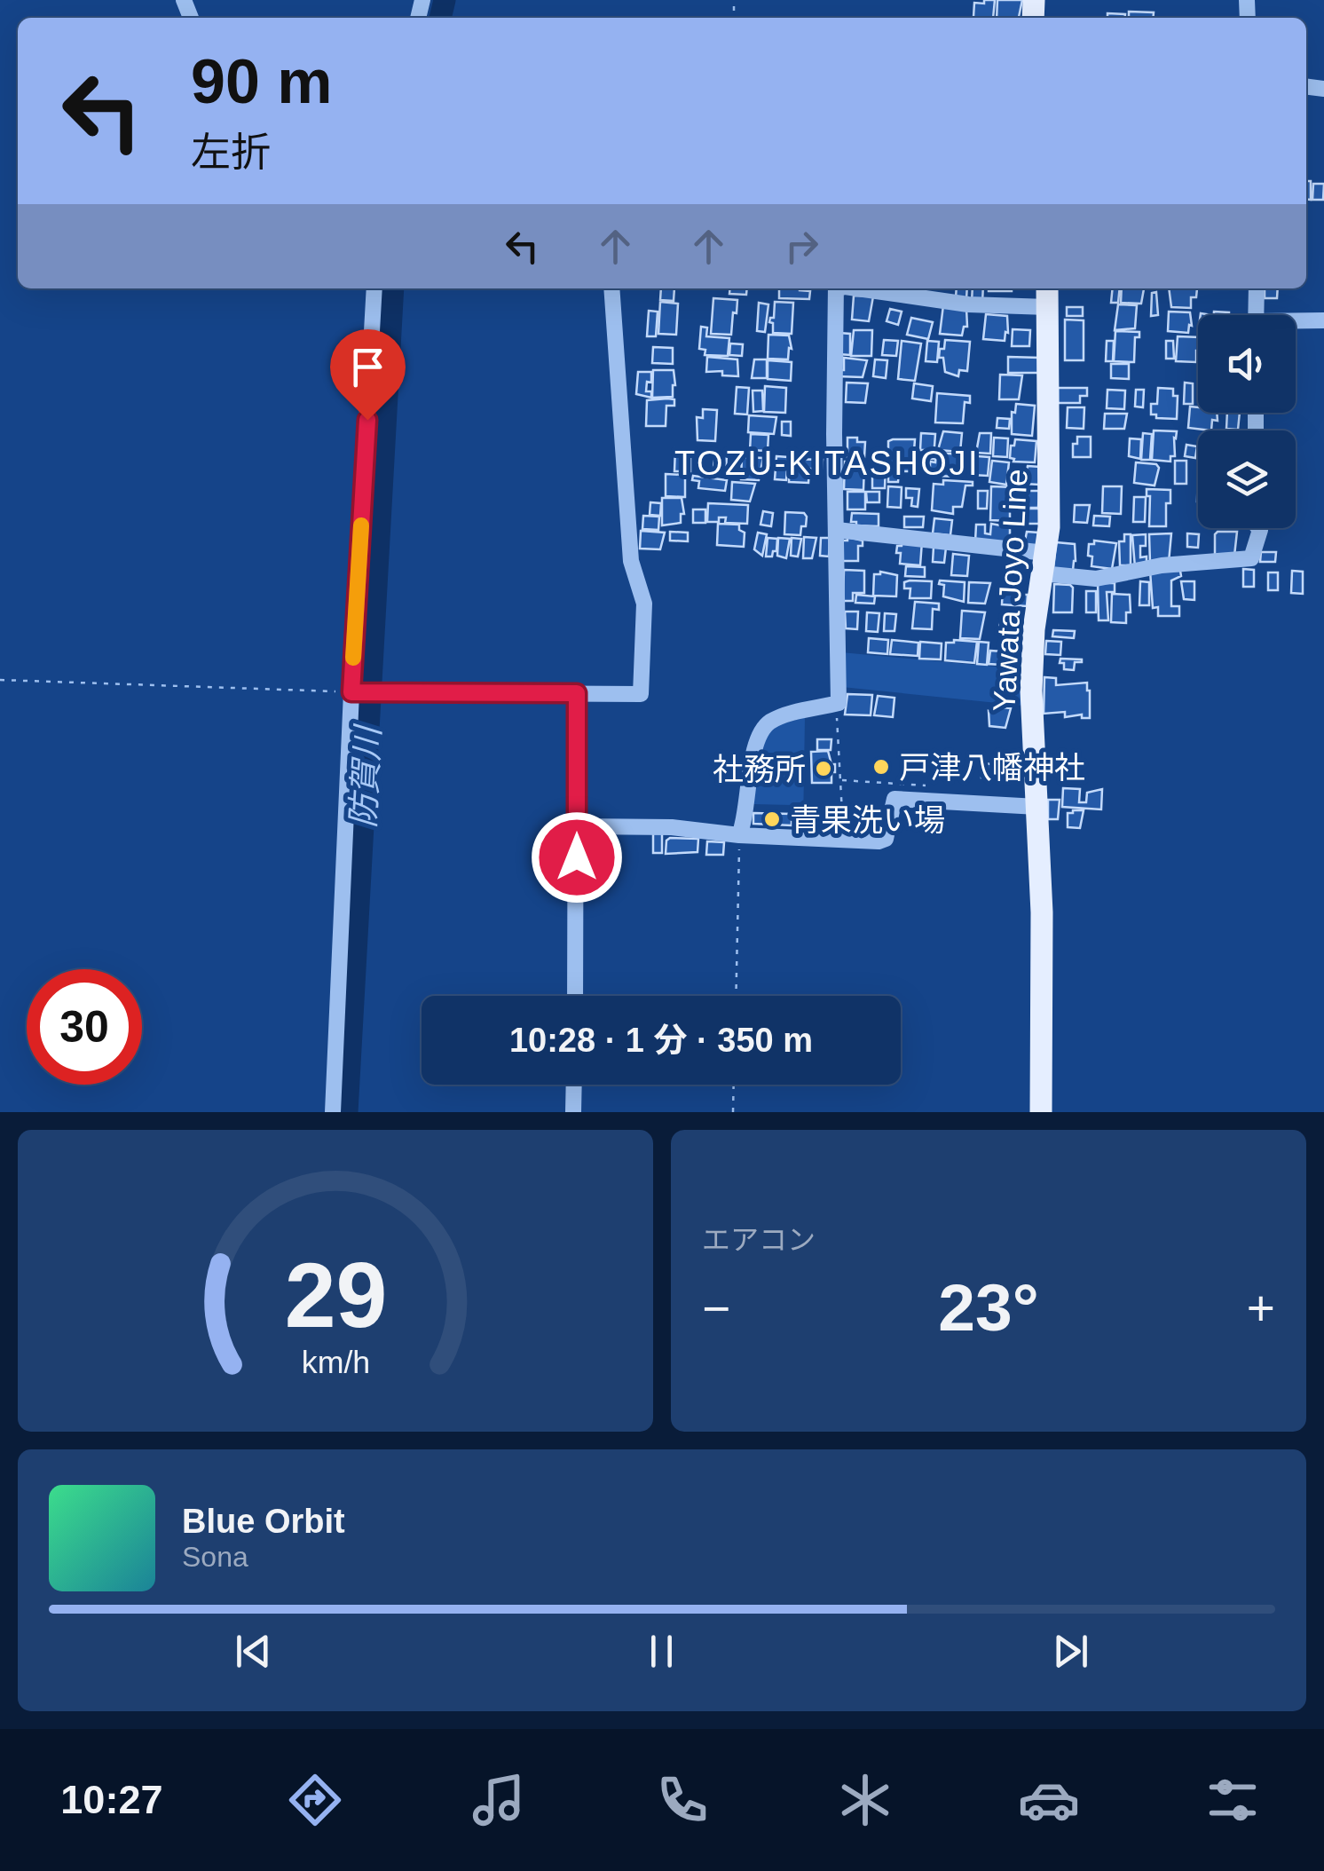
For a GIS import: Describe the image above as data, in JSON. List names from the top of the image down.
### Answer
{
  "streets": {
    "main road": ["Yawata Joyo Line"]
  },
  "districts": ["TOZU-KITASHOJI"],
  "water": ["防賀川"],
  "places": ["戸津八幡神社", "社務所", "青果洗い場"],
  "page": {
    "turn": ["90 m", "左折"],
    "limit": "30",
    "trip": "10:28 · 1 分 · 350 m",
    "tile": "エアコン",
    "heat": ["−", "23°", "+"],
    "song": ["Blue Orbit", "Sona"],
    "tabs": "10:27",
    "gauge": ["29", "km/h"]
  }
}
